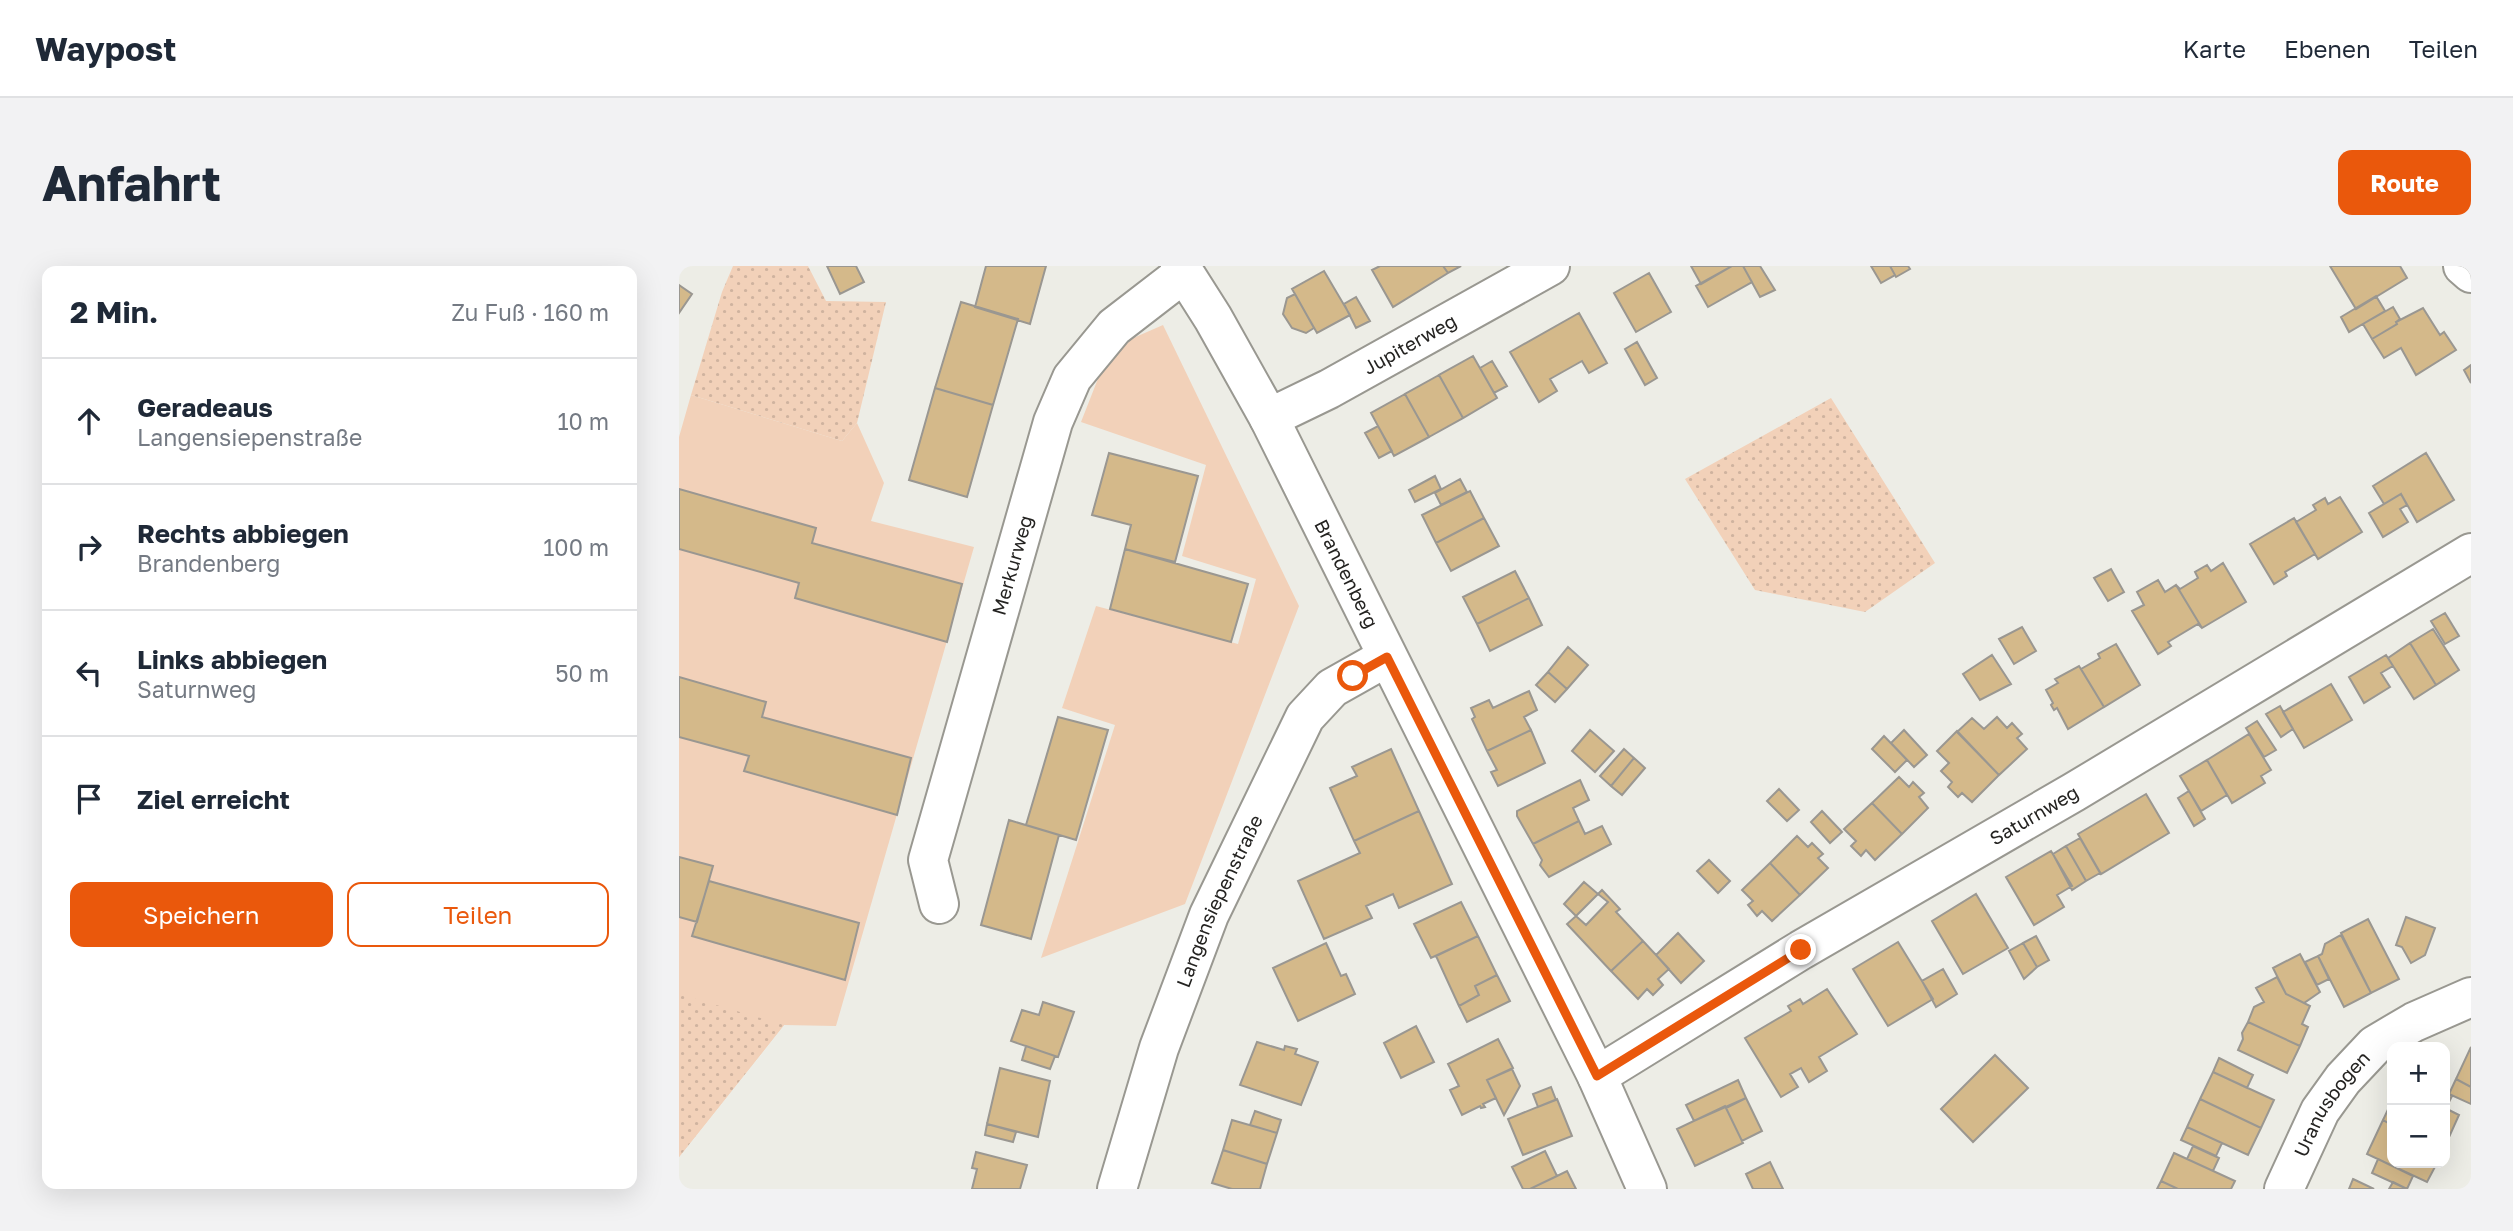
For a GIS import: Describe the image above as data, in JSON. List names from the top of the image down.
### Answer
{
  "streets": {
    "street": [
      "Jupiterweg",
      "Merkurweg",
      "Brandenberg",
      "Saturnweg",
      "Langensiepenstraße",
      "Uranusbogen"
    ]
  },
  "crossings": [
    ["Jupiterweg", "Brandenberg"],
    ["Merkurweg", "Brandenberg"],
    ["Brandenberg", "Saturnweg"],
    ["Brandenberg", "Langensiepenstraße"]
  ],
  "page": {
    "header": "Waypost",
    "nav": ["Karte", "Ebenen", "Teilen"],
    "buttons": [
      "Route",
      ["Speichern", "Teilen"]
    ],
    "title": "Anfahrt",
    "heading": ["2 Min.", "Zu Fuß · 160 m"],
    "list": [
      ["Geradeaus", "Langensiepenstraße", "10 m"],
      ["Rechts abbiegen", "Brandenberg", "100 m"],
      ["Links abbiegen", "Saturnweg", "50 m"],
      "Ziel erreicht"
    ],
    "map_buttons": ["+", "−"]
  }
}
